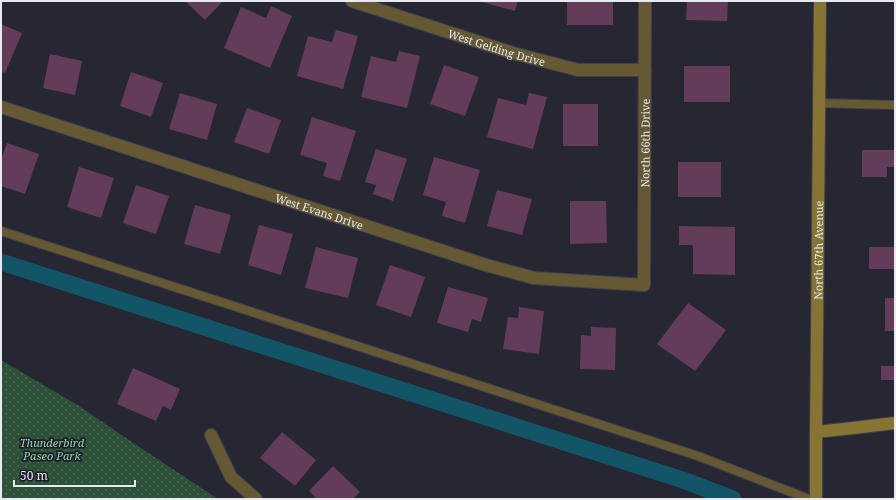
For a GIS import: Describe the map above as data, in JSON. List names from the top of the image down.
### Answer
{
  "streets": {
    "main road": ["North 67th Avenue"],
    "street": ["West Gelding Drive", "North 66th Drive", "West Evans Drive"]
  },
  "crossings": [
    ["West Gelding Drive", "North 66th Drive"],
    ["North 66th Drive", "West Evans Drive"]
  ],
  "parks": ["Thunderbird Paseo Park"],
  "scale_bar": "50 m"
}
